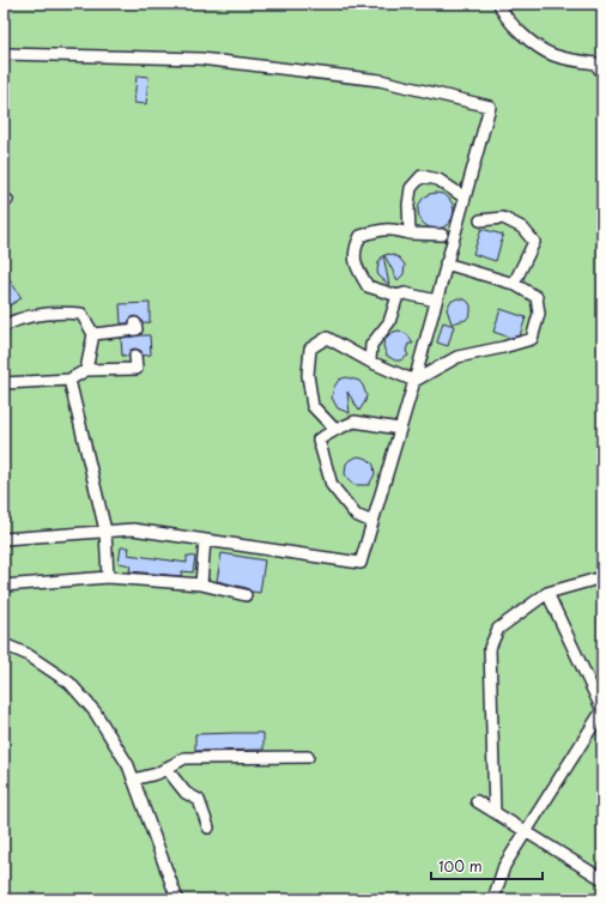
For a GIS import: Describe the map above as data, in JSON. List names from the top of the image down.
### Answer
{
  "scale_bar": "100 m"
}
